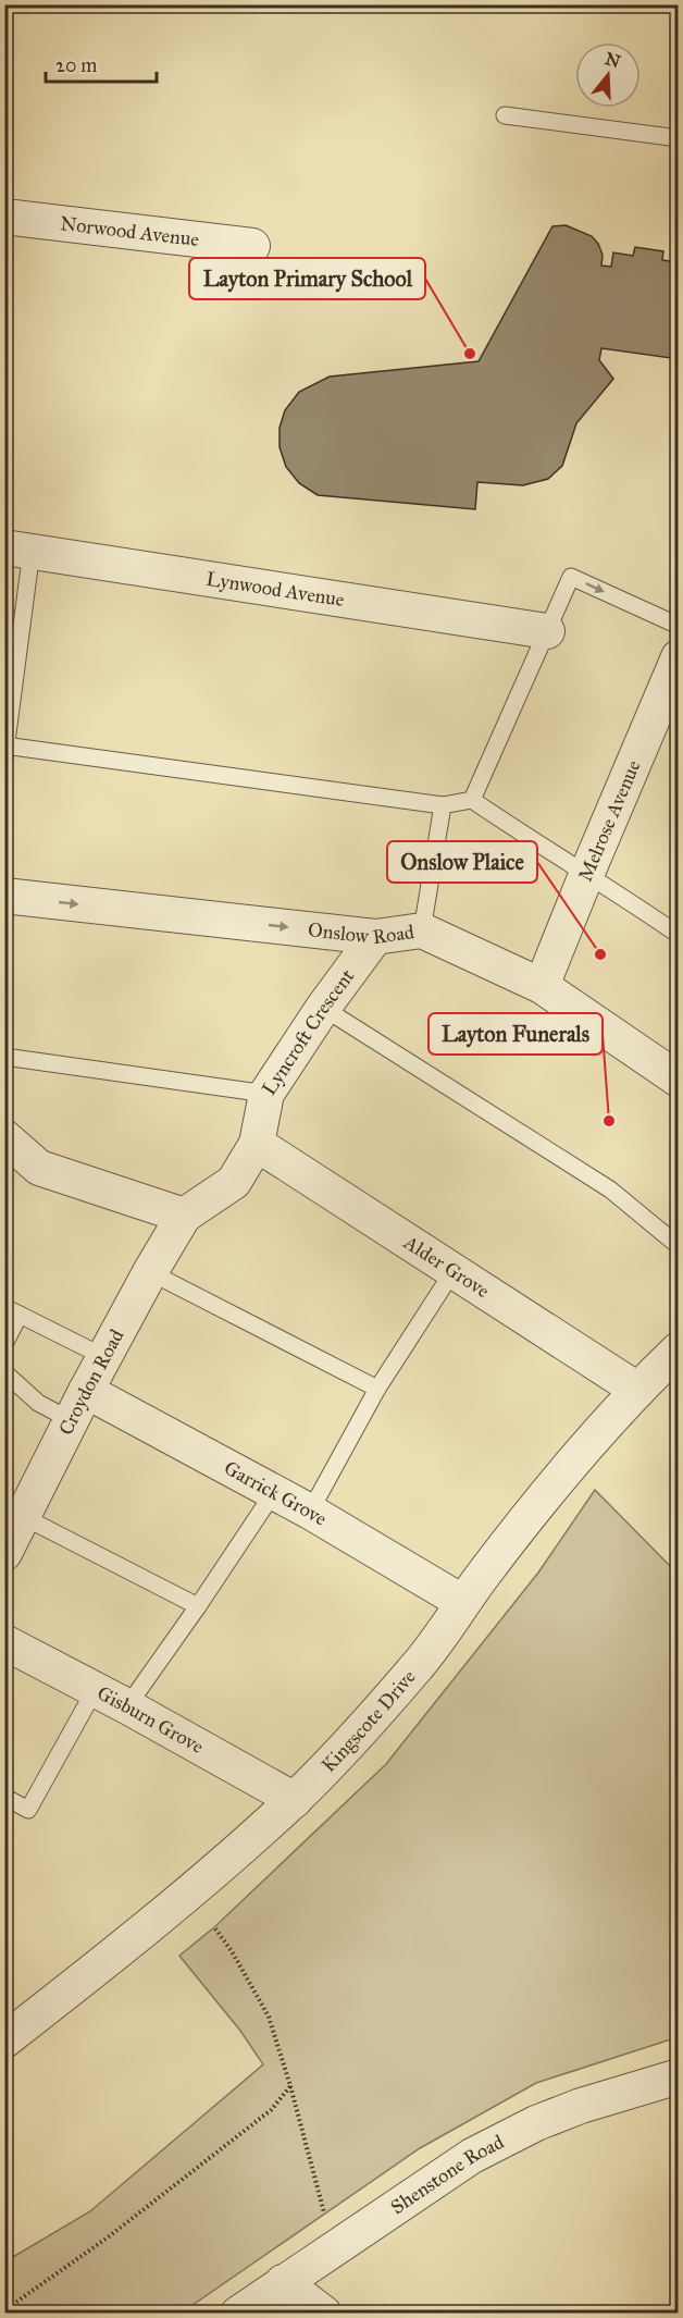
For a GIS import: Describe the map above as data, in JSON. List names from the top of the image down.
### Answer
{
  "streets": {
    "street": [
      "Norwood Avenue",
      "Lynwood Avenue",
      "Melrose Avenue",
      "Onslow Road",
      "Lyncroft Crescent",
      "Alder Grove",
      "Croydon Road",
      "Garrick Grove",
      "Gisburn Grove",
      "Kingscote Drive",
      "Shenstone Road"
    ]
  },
  "crossings": [
    ["Melrose Avenue", "Onslow Road"],
    ["Onslow Road", "Lyncroft Crescent"],
    ["Lyncroft Crescent", "Alder Grove"],
    ["Lyncroft Crescent", "Croydon Road"],
    ["Alder Grove", "Kingscote Drive"],
    ["Croydon Road", "Garrick Grove"],
    ["Garrick Grove", "Kingscote Drive"],
    ["Gisburn Grove", "Kingscote Drive"]
  ],
  "places": ["Layton Primary School", "Onslow Plaice", "Layton Funerals"],
  "scale_bar": "20 m",
  "north": "top"
}
